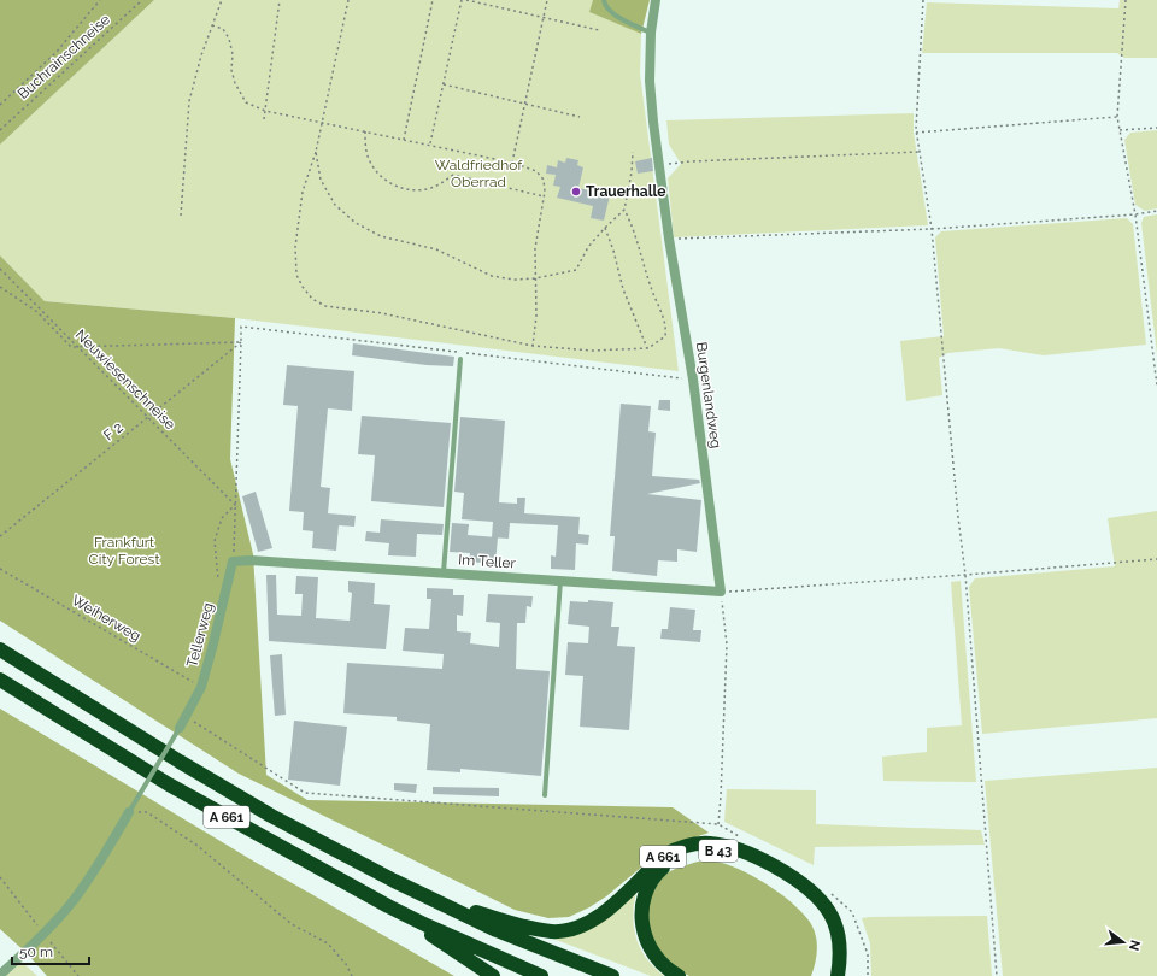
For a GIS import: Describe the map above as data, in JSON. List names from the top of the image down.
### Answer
{
  "streets": {
    "highway": ["A 661", "B 43"],
    "street": ["Burgenlandweg", "Im Teller", "Tellerweg"],
    "path": [
      "Buchrainschneise",
      "Neuwiesenschneise",
      "F 2",
      "Weiherweg"
    ]
  },
  "crossings": [
    ["Neuwiesenschneise", "F 2"],
    ["Burgenlandweg", "Im Teller"],
    ["Im Teller", "Tellerweg"],
    ["Weiherweg", "Tellerweg"]
  ],
  "parks": ["Waldfriedhof Oberrad", "Frankfurt City Forest"],
  "places": ["Trauerhalle"],
  "scale_bar": "50 m",
  "north": "right"
}
